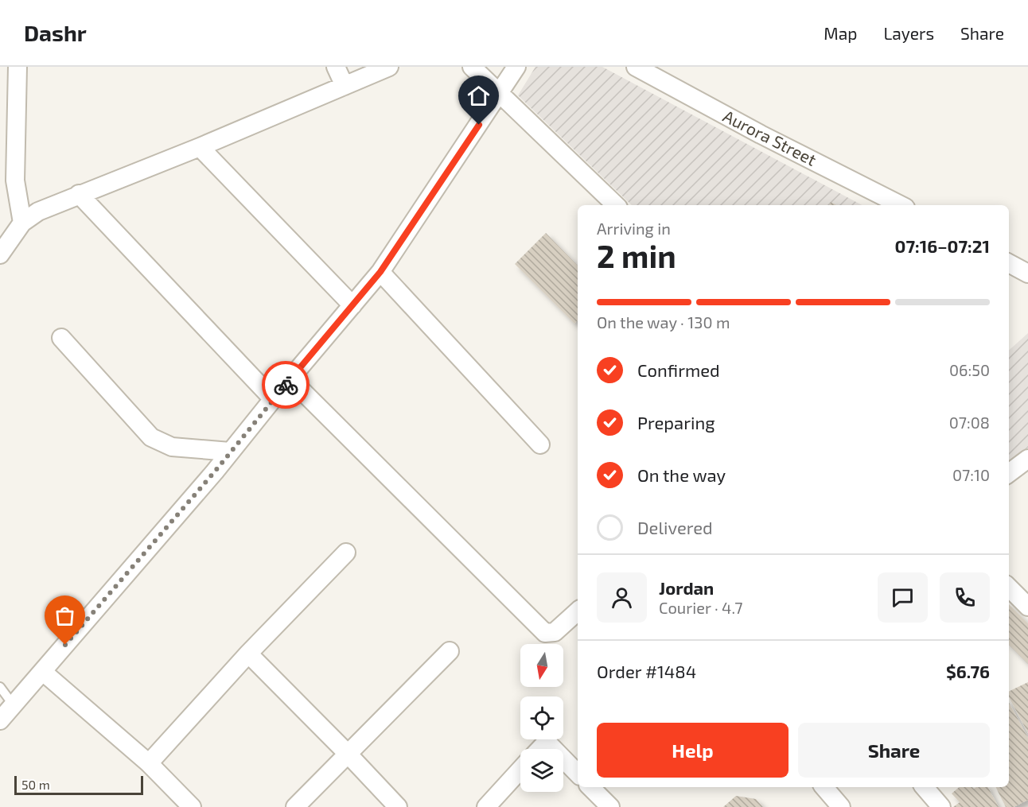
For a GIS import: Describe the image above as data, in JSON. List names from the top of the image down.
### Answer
{
  "streets": {
    "street": ["Aurora Street"]
  },
  "scale_bar": "50 m",
  "north": "bottom",
  "page": {
    "header": "Dashr",
    "nav": ["Map", "Layers", "Share"],
    "heading": ["2 min", "Arriving in", "07:16–07:21"],
    "panel": [
      "Jordan",
      "Courier · 4.7",
      "Order #1484",
      "$6.76"
    ],
    "bar": "On the way · 130 m",
    "list": [
      ["Confirmed", "06:50"],
      ["Preparing", "07:08"],
      ["On the way", "07:10"],
      "Delivered"
    ],
    "buttons": ["Help", "Share"],
    "scale": "50 m"
  }
}
